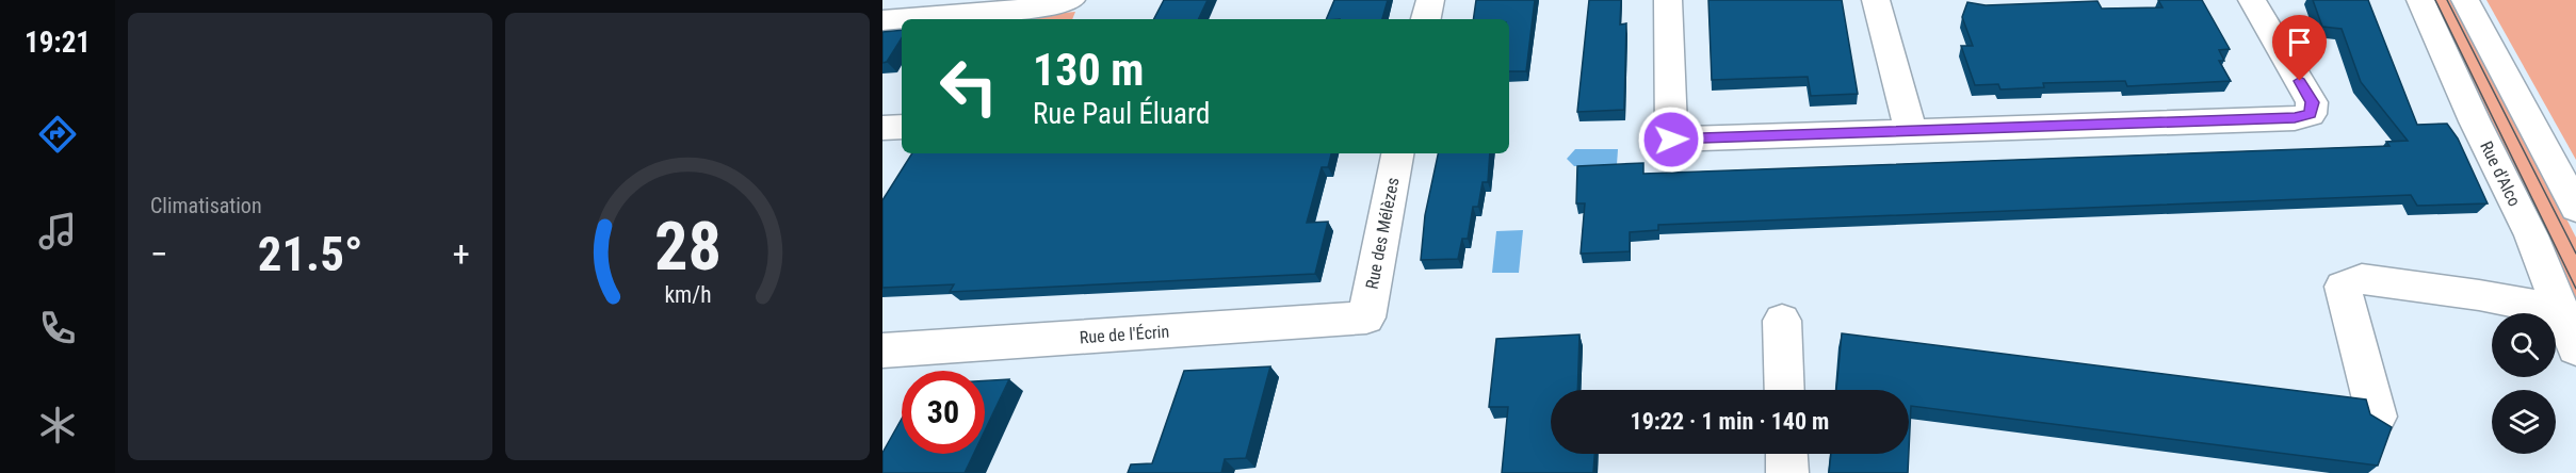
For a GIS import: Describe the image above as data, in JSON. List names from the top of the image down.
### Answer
{
  "streets": {
    "street": ["Rue d'Alco", "Rue des Mélèzes", "Rue de l'Écrin"]
  },
  "crossings": [
    ["Rue des Mélèzes", "Rue de l'Écrin"]
  ],
  "page": {
    "tabs": "19:21",
    "tile": "Climatisation",
    "turn": ["130 m", "Rue Paul Éluard"],
    "heat": ["−", "21.5°", "+"],
    "limit": "30",
    "trip": "19:22 · 1 min · 140 m",
    "gauge": ["28", "km/h"]
  }
}
